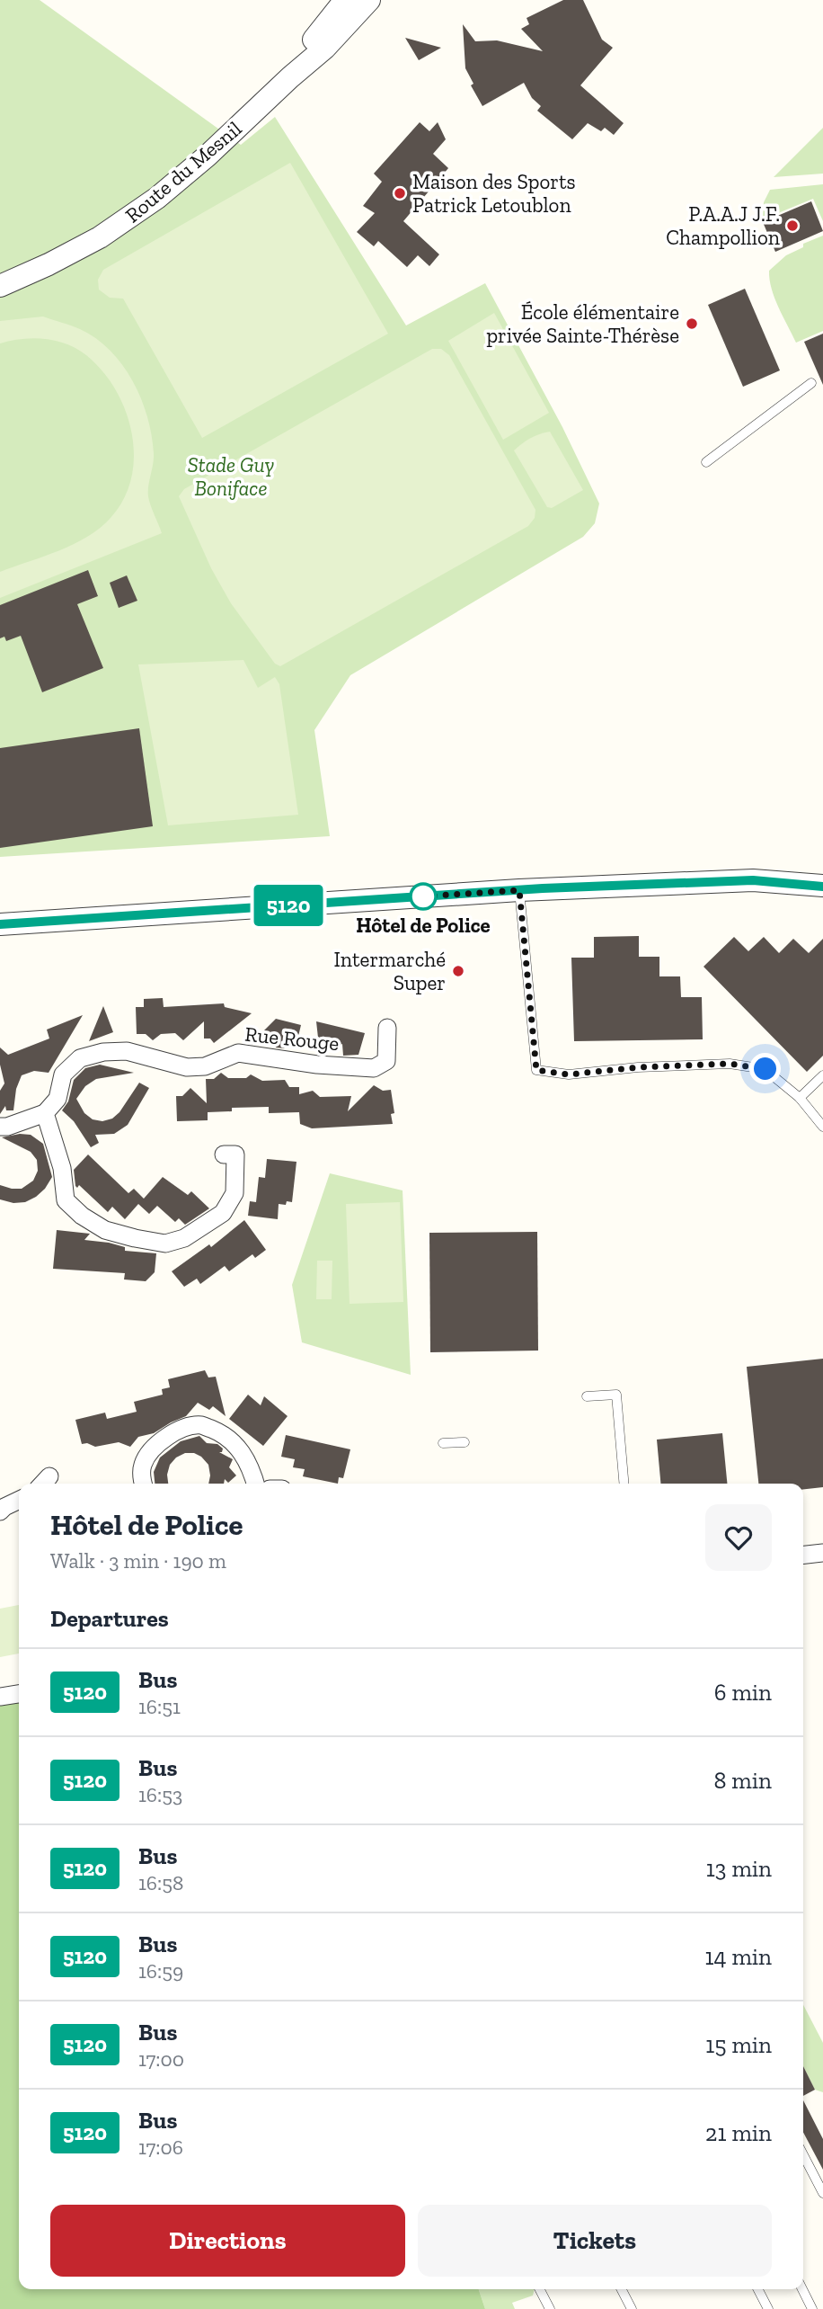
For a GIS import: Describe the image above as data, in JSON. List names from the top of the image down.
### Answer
{
  "streets": {
    "street": ["Route du Mesnil", "Rue Rouge"]
  },
  "parks": ["Stade Guy Boniface"],
  "places": [
    "Maison des Sports Patrick Letoublon",
    "P.A.A.J J.F. Champollion",
    "École élémentaire privée Sainte-Thérèse",
    "Hôtel de Police",
    "Intermarché Super"
  ],
  "lines": ["bus line 5120"],
  "page": {
    "on_map": "5120",
    "heading": [
      ["Hôtel de Police", "Walk · 3 min · 190 m"],
      "Departures"
    ],
    "list": [
      {
        "mark": "5120",
        "name": "Bus",
        "note": "16:51",
        "value": "6 min"
      },
      {
        "mark": "5120",
        "name": "Bus",
        "note": "16:53",
        "value": "8 min"
      },
      {
        "mark": "5120",
        "name": "Bus",
        "note": "16:58",
        "value": "13 min"
      },
      {
        "mark": "5120",
        "name": "Bus",
        "note": "16:59",
        "value": "14 min"
      },
      {
        "mark": "5120",
        "name": "Bus",
        "note": "17:00",
        "value": "15 min"
      },
      {
        "mark": "5120",
        "name": "Bus",
        "note": "17:06",
        "value": "21 min"
      }
    ],
    "buttons": ["Directions", "Tickets"]
  }
}
